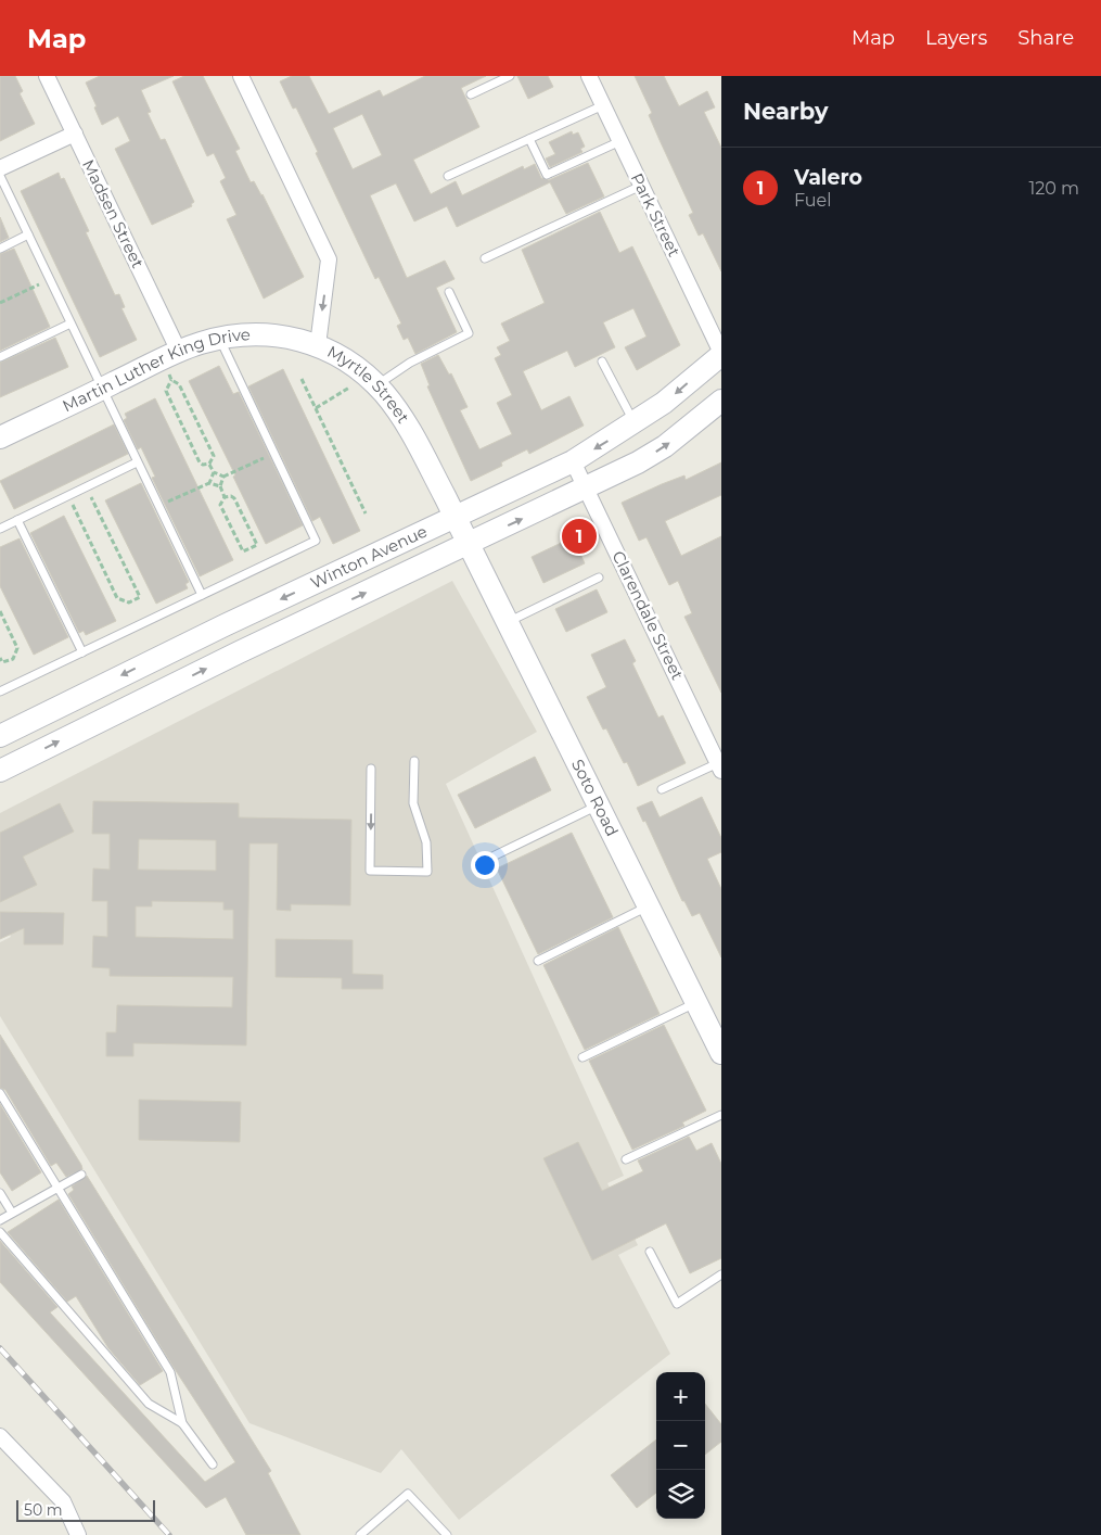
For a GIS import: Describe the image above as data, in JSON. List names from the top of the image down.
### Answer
{
  "streets": {
    "main road": [
      "Martin Luther King Drive",
      "Myrtle Street",
      "Winton Avenue",
      "Soto Road"
    ],
    "street": ["Madsen Street", "Park Street", "Clarendale Street"]
  },
  "crossings": [
    ["Madsen Street", "Martin Luther King Drive"],
    ["Park Street", "Winton Avenue"],
    ["Martin Luther King Drive", "Myrtle Street"],
    ["Myrtle Street", "Winton Avenue"],
    ["Myrtle Street", "Soto Road"],
    ["Winton Avenue", "Clarendale Street"],
    ["Winton Avenue", "Soto Road"]
  ],
  "one_way": ["Myrtle Street"],
  "scale_bar": "50 m",
  "page": {
    "header": "Map",
    "nav": ["Map", "Layers", "Share"],
    "heading": "Nearby",
    "list": [
      {
        "mark": "1",
        "name": "Valero",
        "note": "Fuel",
        "value": "120 m"
      }
    ],
    "pins": "1",
    "map_buttons": ["+", "−"],
    "scale": "50 m"
  }
}
